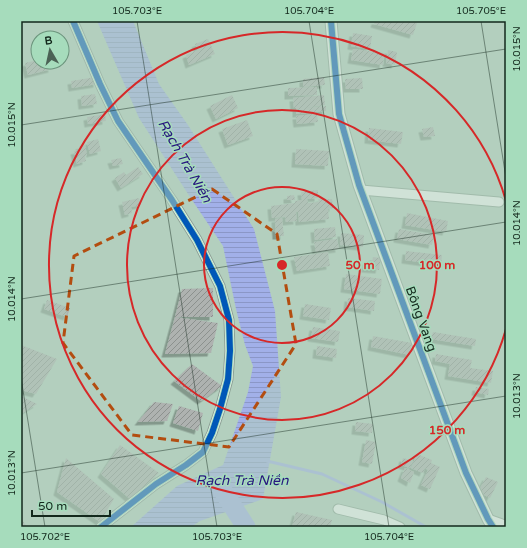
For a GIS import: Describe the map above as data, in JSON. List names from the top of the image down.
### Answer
{
  "streets": {
    "street": ["Bông Vang"]
  },
  "water": ["Rạch Trà Niền"],
  "scale_bar": "50 m",
  "north": "top",
  "coordinates": [
    "105.703°E",
    "105.704°E",
    "105.705°E",
    "10.015°N",
    "10.014°N",
    "10.013°N",
    "105.702°E"
  ],
  "rings": ["50 m", "100 m", "150 m"]
}
